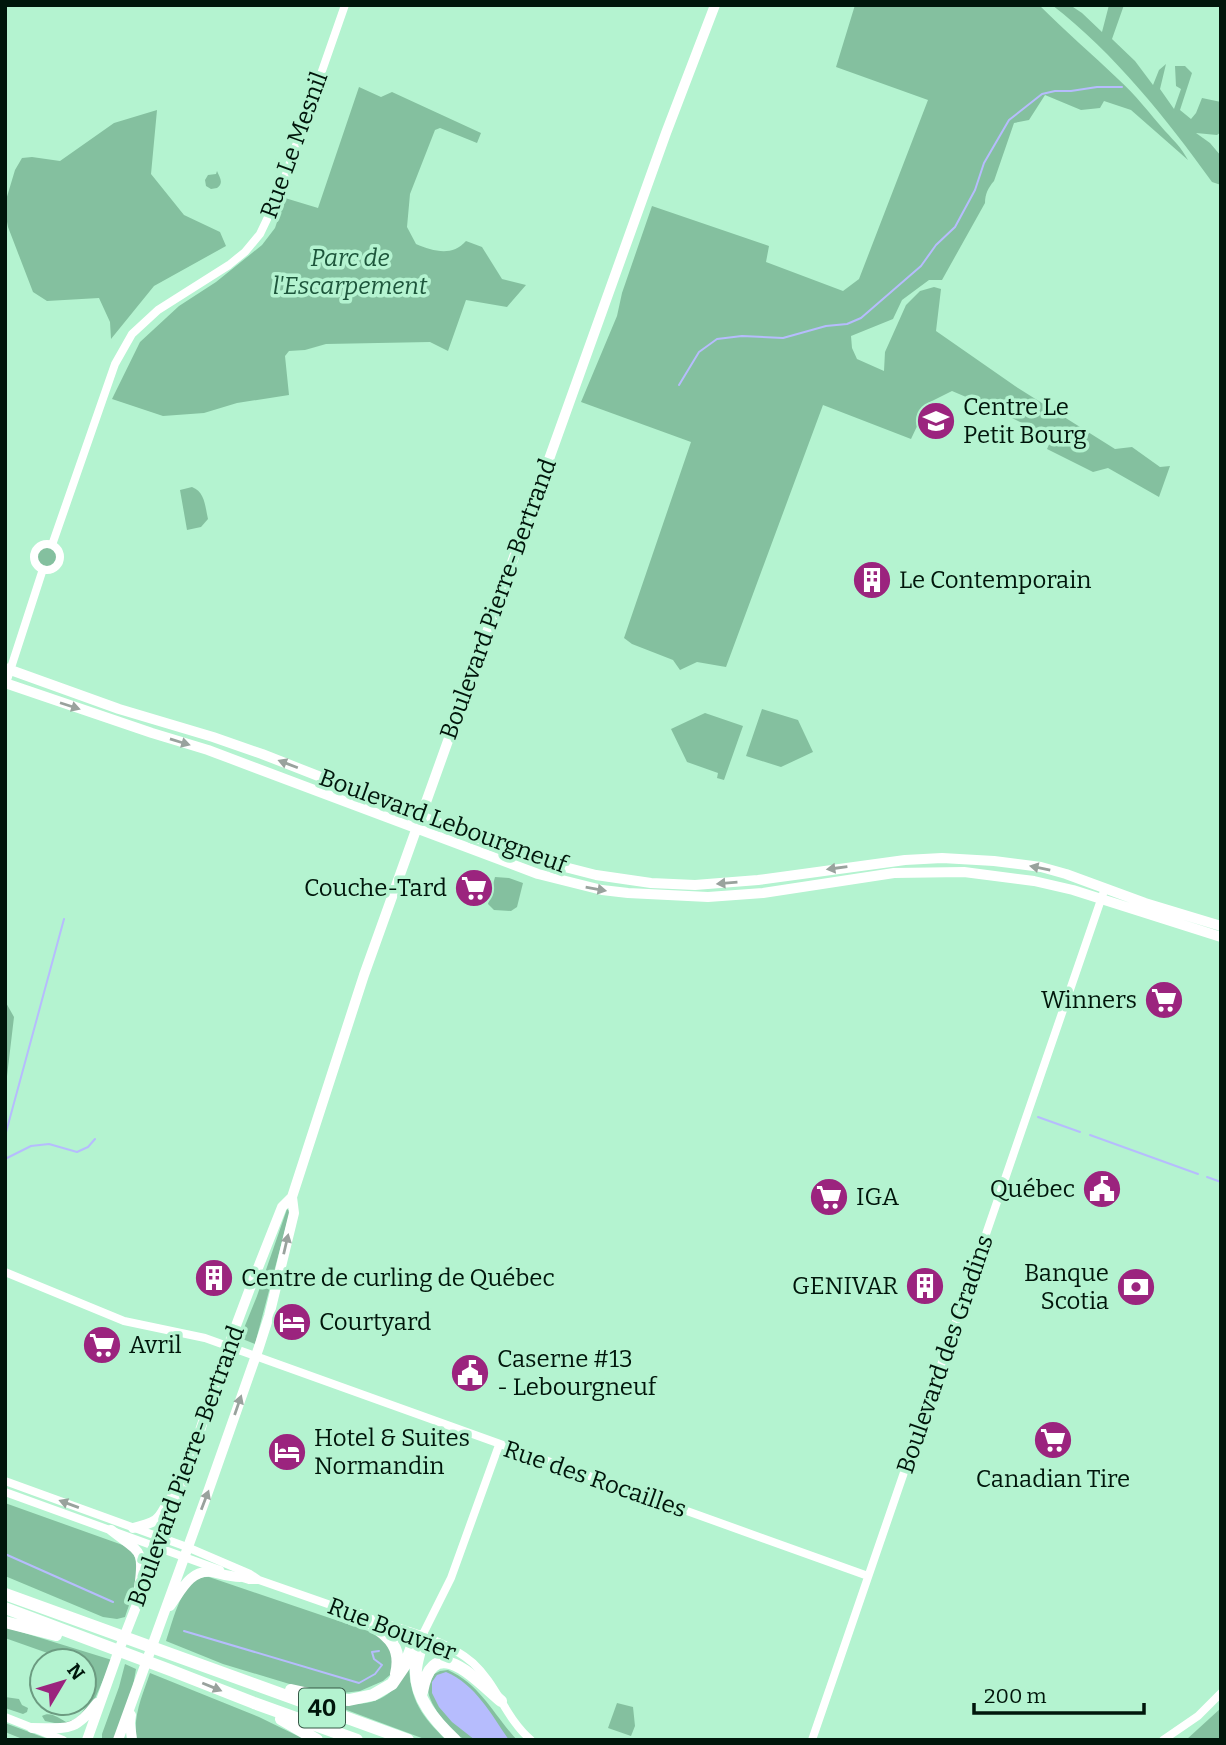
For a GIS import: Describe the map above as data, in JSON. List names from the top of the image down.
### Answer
{
  "streets": {
    "highway": ["40"],
    "main road": ["Boulevard Pierre-Bertrand", "Boulevard Lebourgneuf"],
    "street": [
      "Rue Le Mesnil",
      "Boulevard des Gradins",
      "Rue des Rocailles",
      "Rue Bouvier"
    ]
  },
  "crossings": [
    ["Boulevard Pierre-Bertrand", "Boulevard Lebourgneuf"],
    ["Boulevard Pierre-Bertrand", "Rue des Rocailles"],
    ["Boulevard Pierre-Bertrand", "Rue Bouvier"],
    ["Boulevard Lebourgneuf", "Boulevard des Gradins"],
    ["Boulevard des Gradins", "Rue des Rocailles"]
  ],
  "parks": ["Parc de l'Escarpement"],
  "places": {
    "school or university": ["Centre Le Petit Bourg"],
    "building": ["Le Contemporain", "Centre de curling de Québec", "GENIVAR"],
    "supermarket": [
      "Couche-Tard",
      "Winners",
      "IGA",
      "Avril",
      "Canadian Tire"
    ],
    "public building": ["Québec", "Caserne #13 - Lebourgneuf"],
    "bank": ["Banque Scotia"],
    "hotel": ["Courtyard", "Hotel & Suites Normandin"]
  },
  "scale_bar": "200 m",
  "north": "top right"
}
